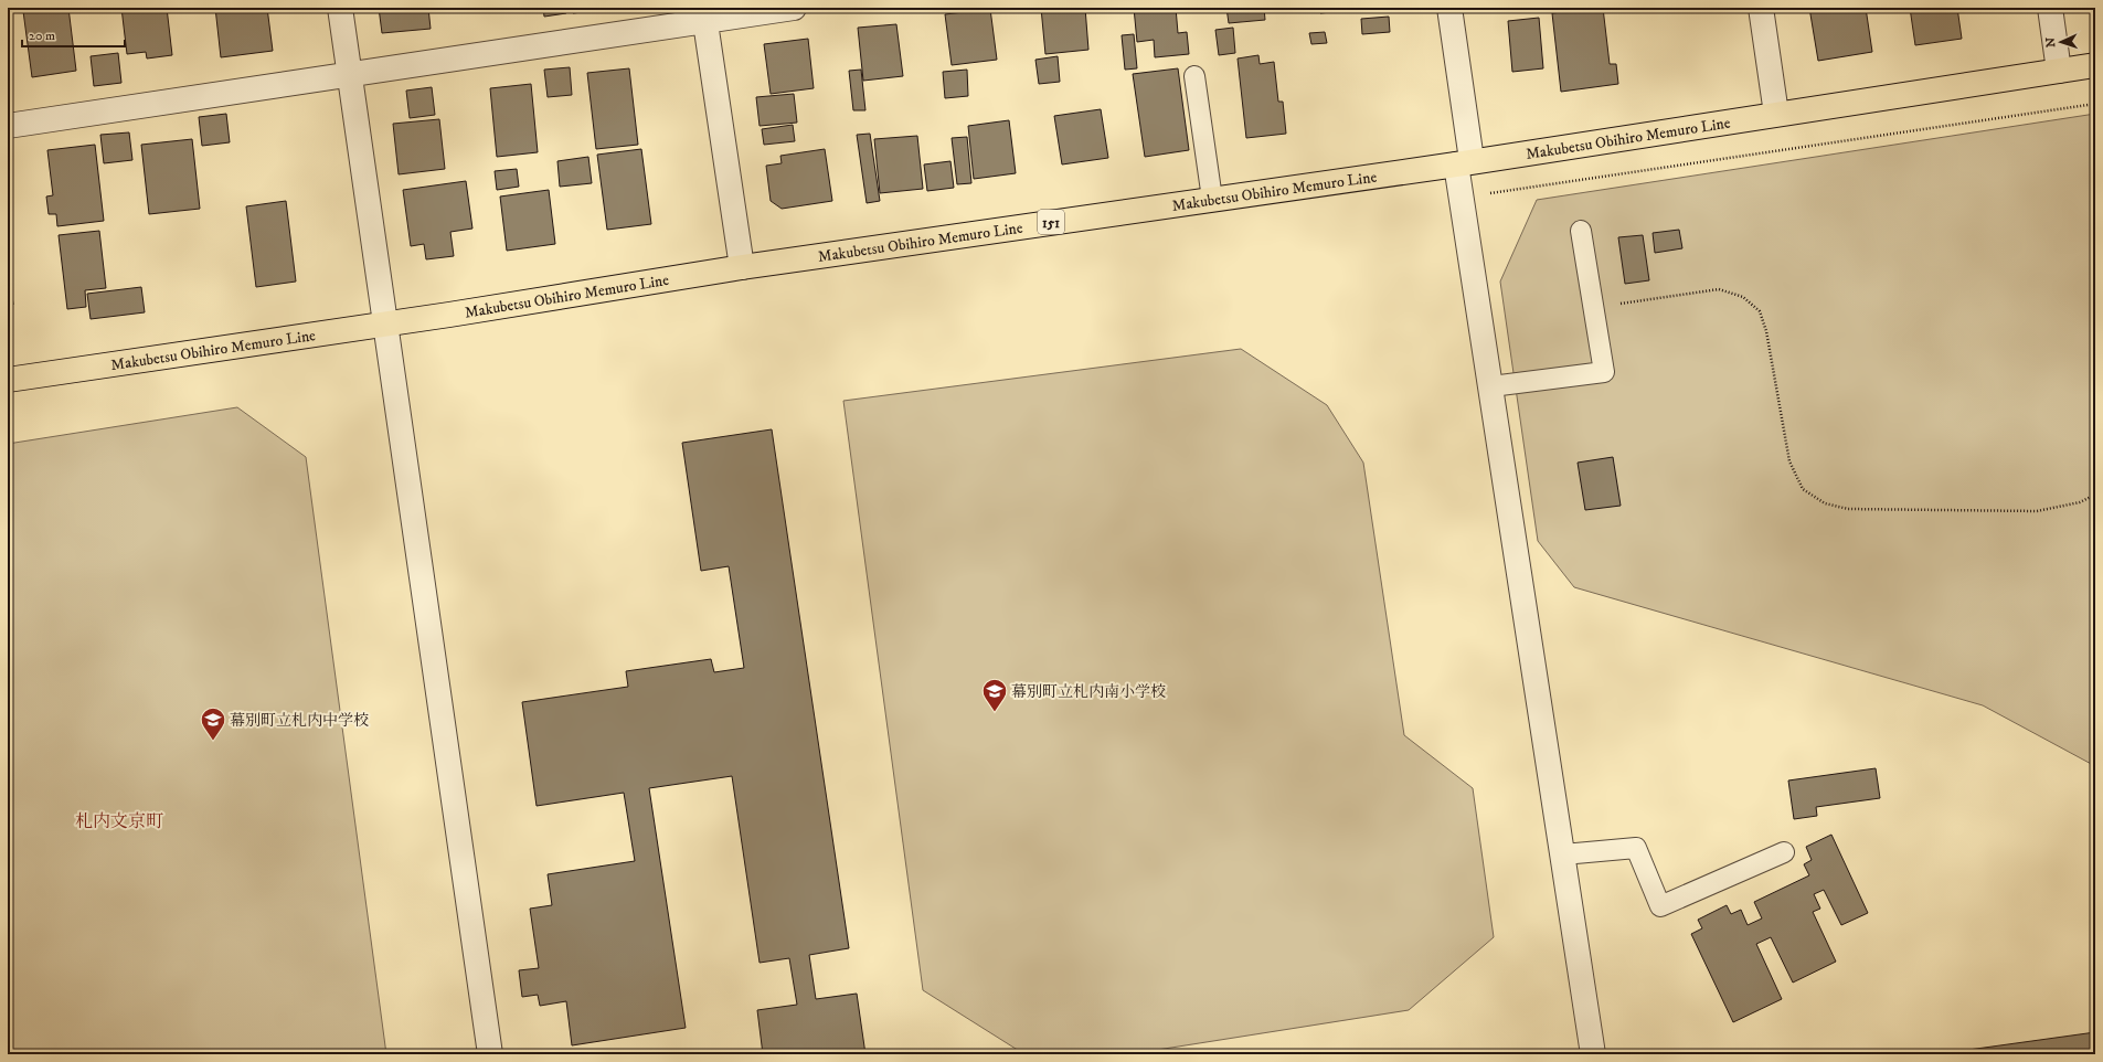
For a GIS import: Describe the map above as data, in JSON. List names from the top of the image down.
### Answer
{
  "streets": {
    "main road": ["Makubetsu Obihiro Memuro Line", "151"]
  },
  "districts": ["札内文京町"],
  "places": {
    "school or university": ["幕別町立札内南小学校", "幕別町立札内中学校"]
  },
  "scale_bar": "20 m",
  "north": "left"
}
